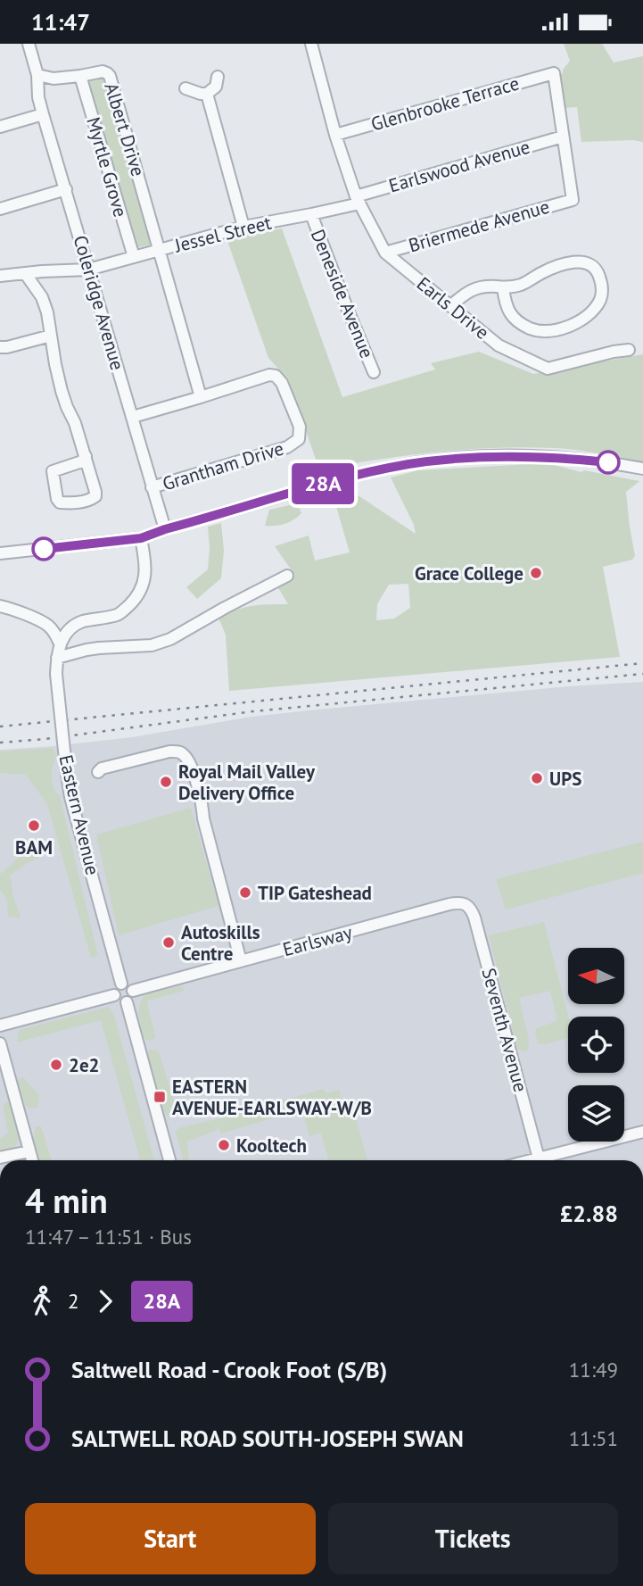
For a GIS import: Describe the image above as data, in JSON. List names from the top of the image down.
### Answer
{
  "streets": {
    "street": [
      "Glenbrooke Terrace",
      "Albert Drive",
      "Earlswood Avenue",
      "Myrtle Grove",
      "Briermede Avenue",
      "Jessel Street",
      "Deneside Avenue",
      "Coleridge Avenue",
      "Earls Drive",
      "Grantham Drive",
      "Eastern Avenue",
      "Earlsway",
      "Seventh Avenue"
    ]
  },
  "crossings": [
    ["Glenbrooke Terrace", "Earlswood Avenue"],
    ["Glenbrooke Terrace", "Briermede Avenue"],
    ["Glenbrooke Terrace", "Earls Drive"],
    ["Albert Drive", "Myrtle Grove"],
    ["Albert Drive", "Jessel Street"],
    ["Albert Drive", "Coleridge Avenue"],
    ["Earlswood Avenue", "Briermede Avenue"],
    ["Earlswood Avenue", "Jessel Street"],
    ["Earlswood Avenue", "Earls Drive"],
    ["Myrtle Grove", "Jessel Street"],
    ["Briermede Avenue", "Earls Drive"],
    ["Jessel Street", "Deneside Avenue"],
    ["Jessel Street", "Coleridge Avenue"],
    ["Jessel Street", "Earls Drive"],
    ["Coleridge Avenue", "Grantham Drive"],
    ["Eastern Avenue", "Earlsway"],
    ["Earlsway", "Seventh Avenue"]
  ],
  "places": {
    "other": [
      "Grace College",
      "UPS",
      "Royal Mail Valley Delivery Office",
      "BAM",
      "TIP Gateshead",
      "Autoskills Centre",
      "2e2",
      "Kooltech"
    ],
    "transit": ["EASTERN AVENUE-EARLSWAY-W/B"]
  },
  "lines": ["bus line 28A"],
  "north": "left",
  "page": {
    "status": "11:47",
    "on_map": "28A",
    "heading": ["4 min", "11:47 – 11:51 · Bus", "£2.88"],
    "legs": ["2", "28A"],
    "list": [
      {
        "name": "Saltwell Road - Crook Foot (S/B)",
        "value": "11:49"
      },
      {
        "name": "SALTWELL ROAD SOUTH-JOSEPH SWAN",
        "value": "11:51"
      }
    ],
    "buttons": ["Start", "Tickets"]
  }
}
